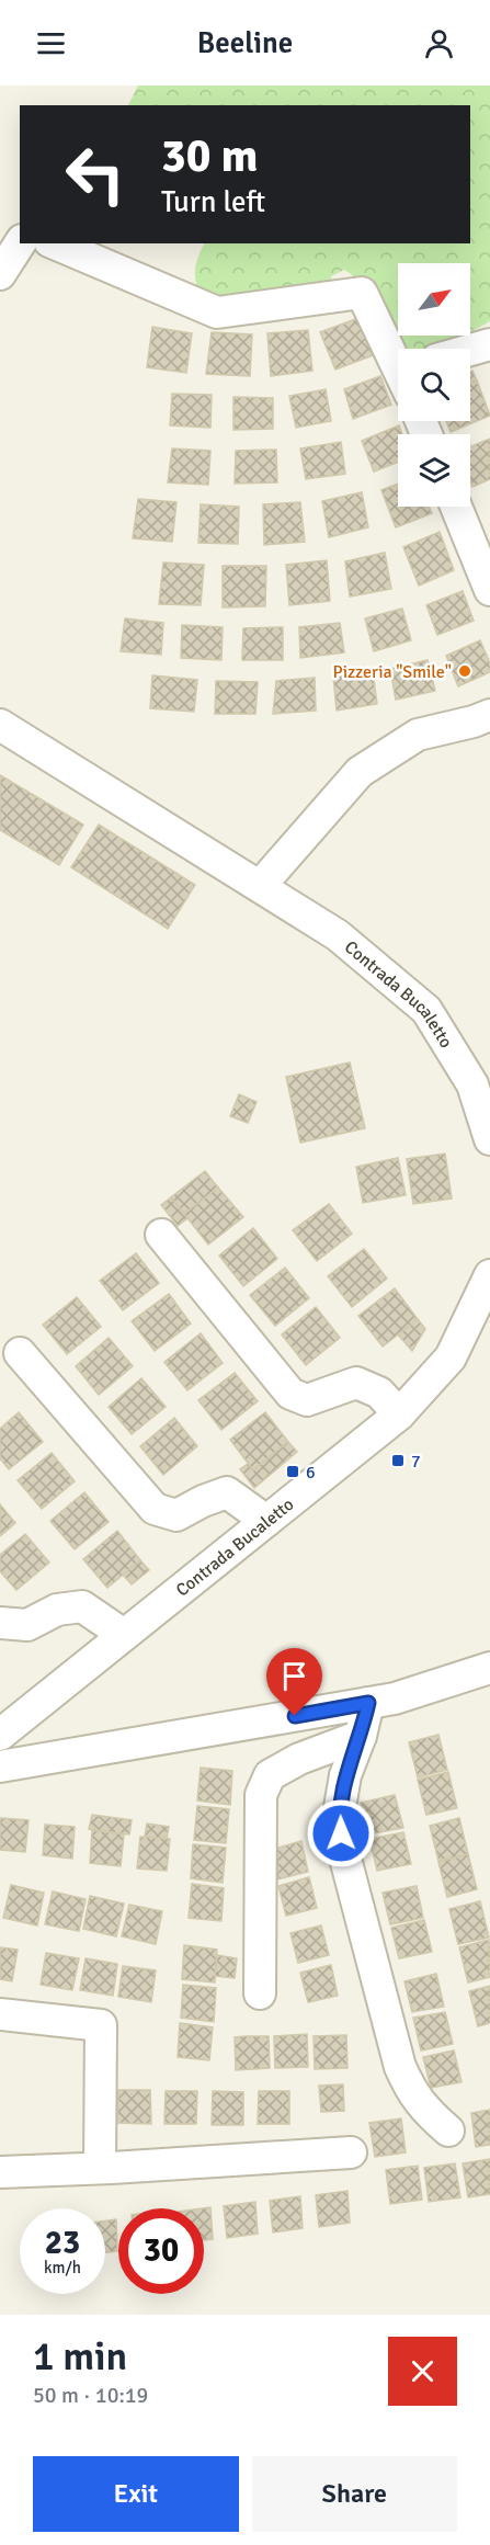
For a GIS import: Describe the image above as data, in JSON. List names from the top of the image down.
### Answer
{
  "streets": {
    "street": ["Contrada Bucaletto"]
  },
  "places": {
    "other": ["Pizzeria \"Smile\""],
    "transit": ["7", "6"]
  },
  "north": "top right",
  "page": {
    "header": "Beeline",
    "turn": ["30 m", "Turn left"],
    "speed": "23 km/h",
    "limit": "30",
    "heading": ["1 min", "50 m · 10:19"],
    "buttons": ["Exit", "Share"]
  }
}
